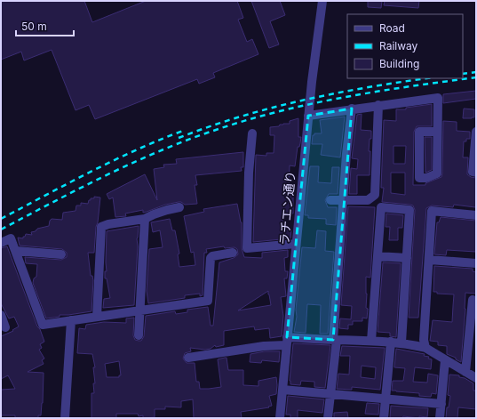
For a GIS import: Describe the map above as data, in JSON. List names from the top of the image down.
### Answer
{
  "streets": {
    "street": ["ラチエン通り"]
  },
  "legend": ["Road", "Railway", "Building"],
  "scale_bar": "50 m"
}
